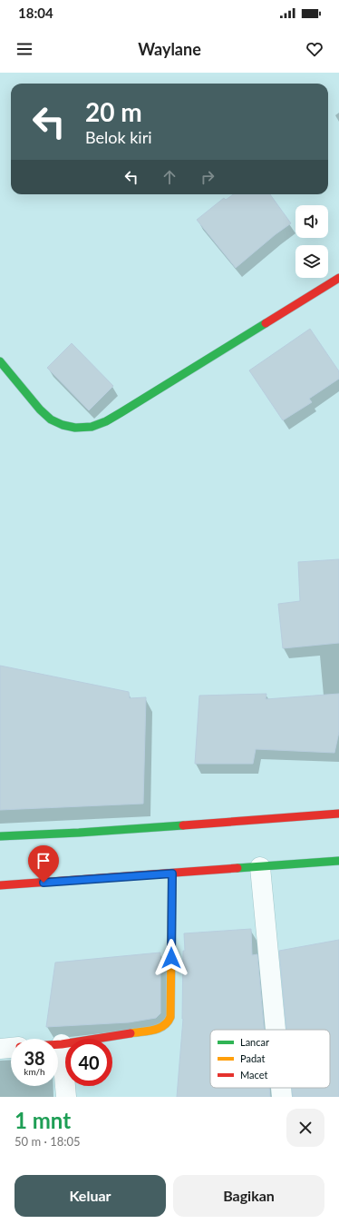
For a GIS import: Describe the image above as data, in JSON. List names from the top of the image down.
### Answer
{
  "legend": ["Lancar", "Padat", "Macet"],
  "page": {
    "status": "18:04",
    "header": "Waylane",
    "turn": ["20 m", "Belok kiri"],
    "speed": "38 km/h",
    "limit": "40",
    "heading": ["1 mnt", "50 m · 18:05"],
    "buttons": ["Keluar", "Bagikan"]
  }
}
